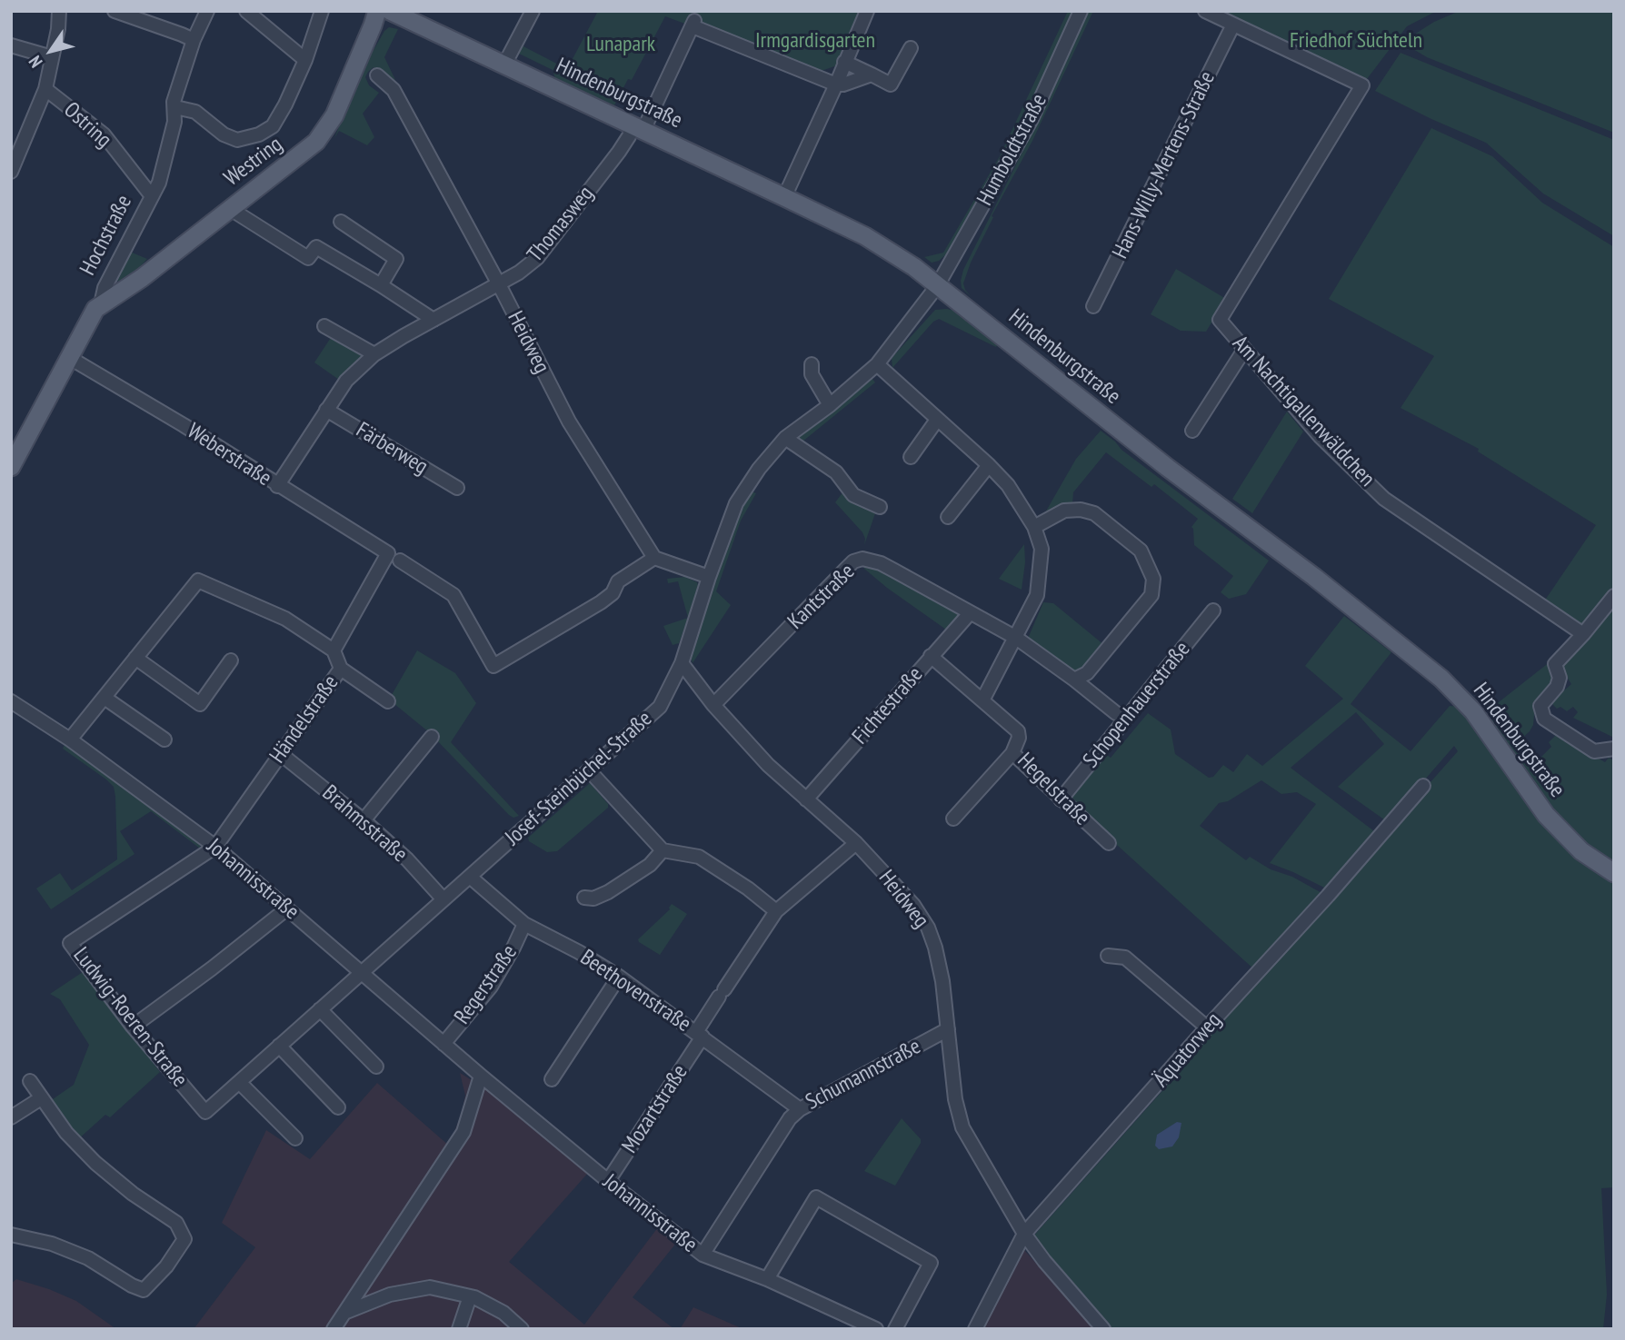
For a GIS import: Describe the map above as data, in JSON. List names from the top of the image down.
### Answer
{
  "streets": {
    "main road": ["Hindenburgstraße", "Westring", "Hochstraße"],
    "street": [
      "Ostring",
      "Humboldtstraße",
      "Hans-Willy-Mertens-Straße",
      "Thomasweg",
      "Heidweg",
      "Am Nachtigallenwäldchen",
      "Färberweg",
      "Weberstraße",
      "Kantstraße",
      "Schopenhauerstraße",
      "Fichtestraße",
      "Händelstraße",
      "Josef-Steinbüchel-Straße",
      "Hegelstraße",
      "Brahmsstraße",
      "Johannisstraße",
      "Regerstraße",
      "Beethovenstraße",
      "Ludwig-Roeren-Straße",
      "Äquatorweg",
      "Schumannstraße",
      "Mozartstraße"
    ]
  },
  "crossings": [
    ["Hindenburgstraße", "Humboldtstraße"],
    ["Hindenburgstraße", "Thomasweg"],
    ["Hindenburgstraße", "Josef-Steinbüchel-Straße"],
    ["Ostring", "Hochstraße"],
    ["Humboldtstraße", "Josef-Steinbüchel-Straße"],
    ["Westring", "Hochstraße"],
    ["Hans-Willy-Mertens-Straße", "Am Nachtigallenwäldchen"],
    ["Thomasweg", "Heidweg"],
    ["Thomasweg", "Färberweg"],
    ["Thomasweg", "Weberstraße"],
    ["Hochstraße", "Weberstraße"],
    ["Heidweg", "Kantstraße"],
    ["Heidweg", "Fichtestraße"],
    ["Heidweg", "Josef-Steinbüchel-Straße"],
    ["Heidweg", "Äquatorweg"],
    ["Heidweg", "Schumannstraße"],
    ["Heidweg", "Mozartstraße"],
    ["Weberstraße", "Händelstraße"],
    ["Kantstraße", "Fichtestraße"],
    ["Schopenhauerstraße", "Hegelstraße"],
    ["Fichtestraße", "Hegelstraße"],
    ["Händelstraße", "Brahmsstraße"],
    ["Händelstraße", "Johannisstraße"],
    ["Händelstraße", "Ludwig-Roeren-Straße"],
    ["Josef-Steinbüchel-Straße", "Brahmsstraße"],
    ["Josef-Steinbüchel-Straße", "Johannisstraße"],
    ["Josef-Steinbüchel-Straße", "Beethovenstraße"],
    ["Josef-Steinbüchel-Straße", "Ludwig-Roeren-Straße"],
    ["Johannisstraße", "Regerstraße"],
    ["Johannisstraße", "Ludwig-Roeren-Straße"],
    ["Johannisstraße", "Schumannstraße"],
    ["Johannisstraße", "Mozartstraße"],
    ["Regerstraße", "Beethovenstraße"],
    ["Beethovenstraße", "Schumannstraße"],
    ["Beethovenstraße", "Mozartstraße"]
  ],
  "parks": ["Irmgardisgarten", "Friedhof Süchteln", "Lunapark"],
  "north": "bottom left"
}
